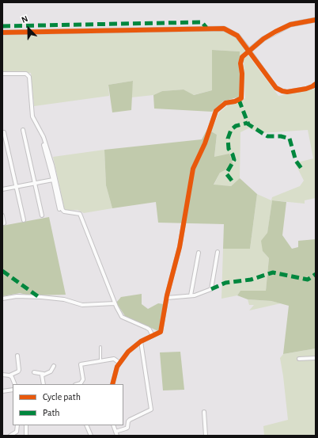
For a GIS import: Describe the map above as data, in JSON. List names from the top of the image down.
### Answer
{
  "legend": ["Cycle path", "Path"],
  "north": "top"
}
